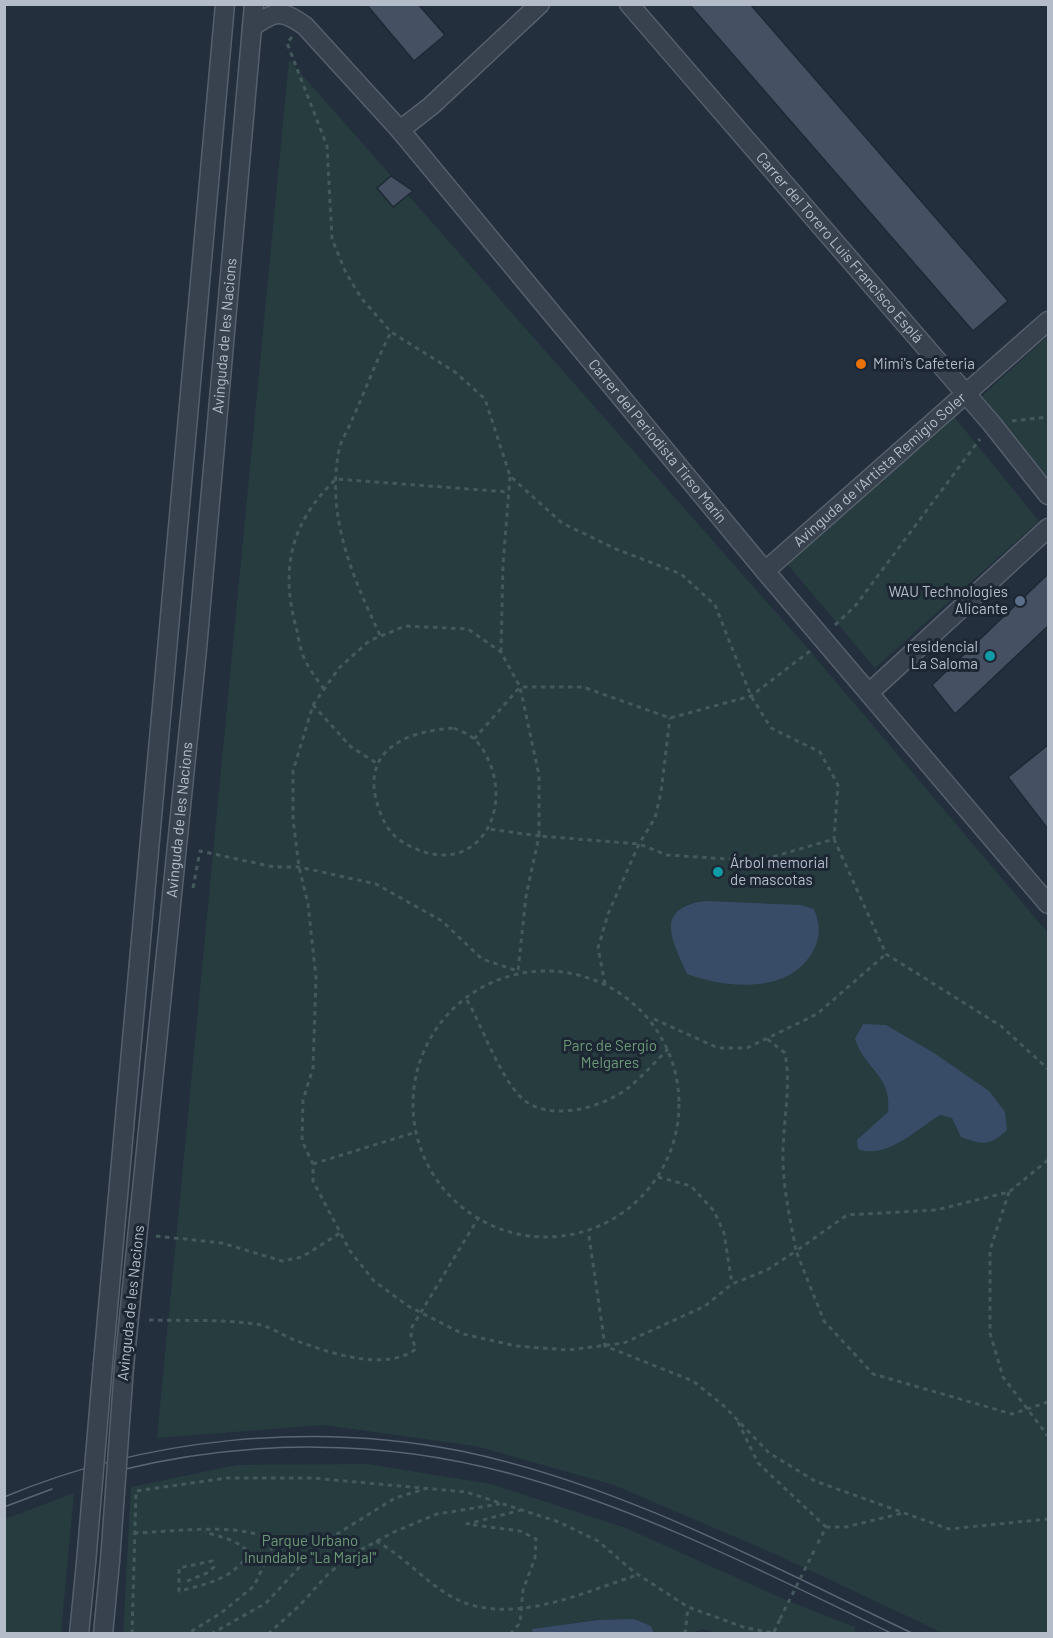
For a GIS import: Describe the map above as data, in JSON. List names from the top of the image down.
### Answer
{
  "streets": {
    "street": [
      "Carrer del Torero Luis Francisco Esplá",
      "Avinguda de les Nacions",
      "Carrer del Periodista Tirso Marín",
      "Avinguda de l'Artista Remigio Soler"
    ]
  },
  "crossings": [
    ["Carrer del Torero Luis Francisco Esplá", "Avinguda de l'Artista Remigio Soler"],
    ["Avinguda de les Nacions", "Carrer del Periodista Tirso Marín"],
    ["Carrer del Periodista Tirso Marín", "Avinguda de l'Artista Remigio Soler"]
  ],
  "parks": ["Parc de Sergio Melgares", "Parque Urbano Inundable \"La Marjal\""],
  "places": [
    "Mimi's Cafeteria",
    "WAU Technologies Alicante",
    "residencial La Saloma",
    "Árbol memorial de mascotas"
  ]
}
